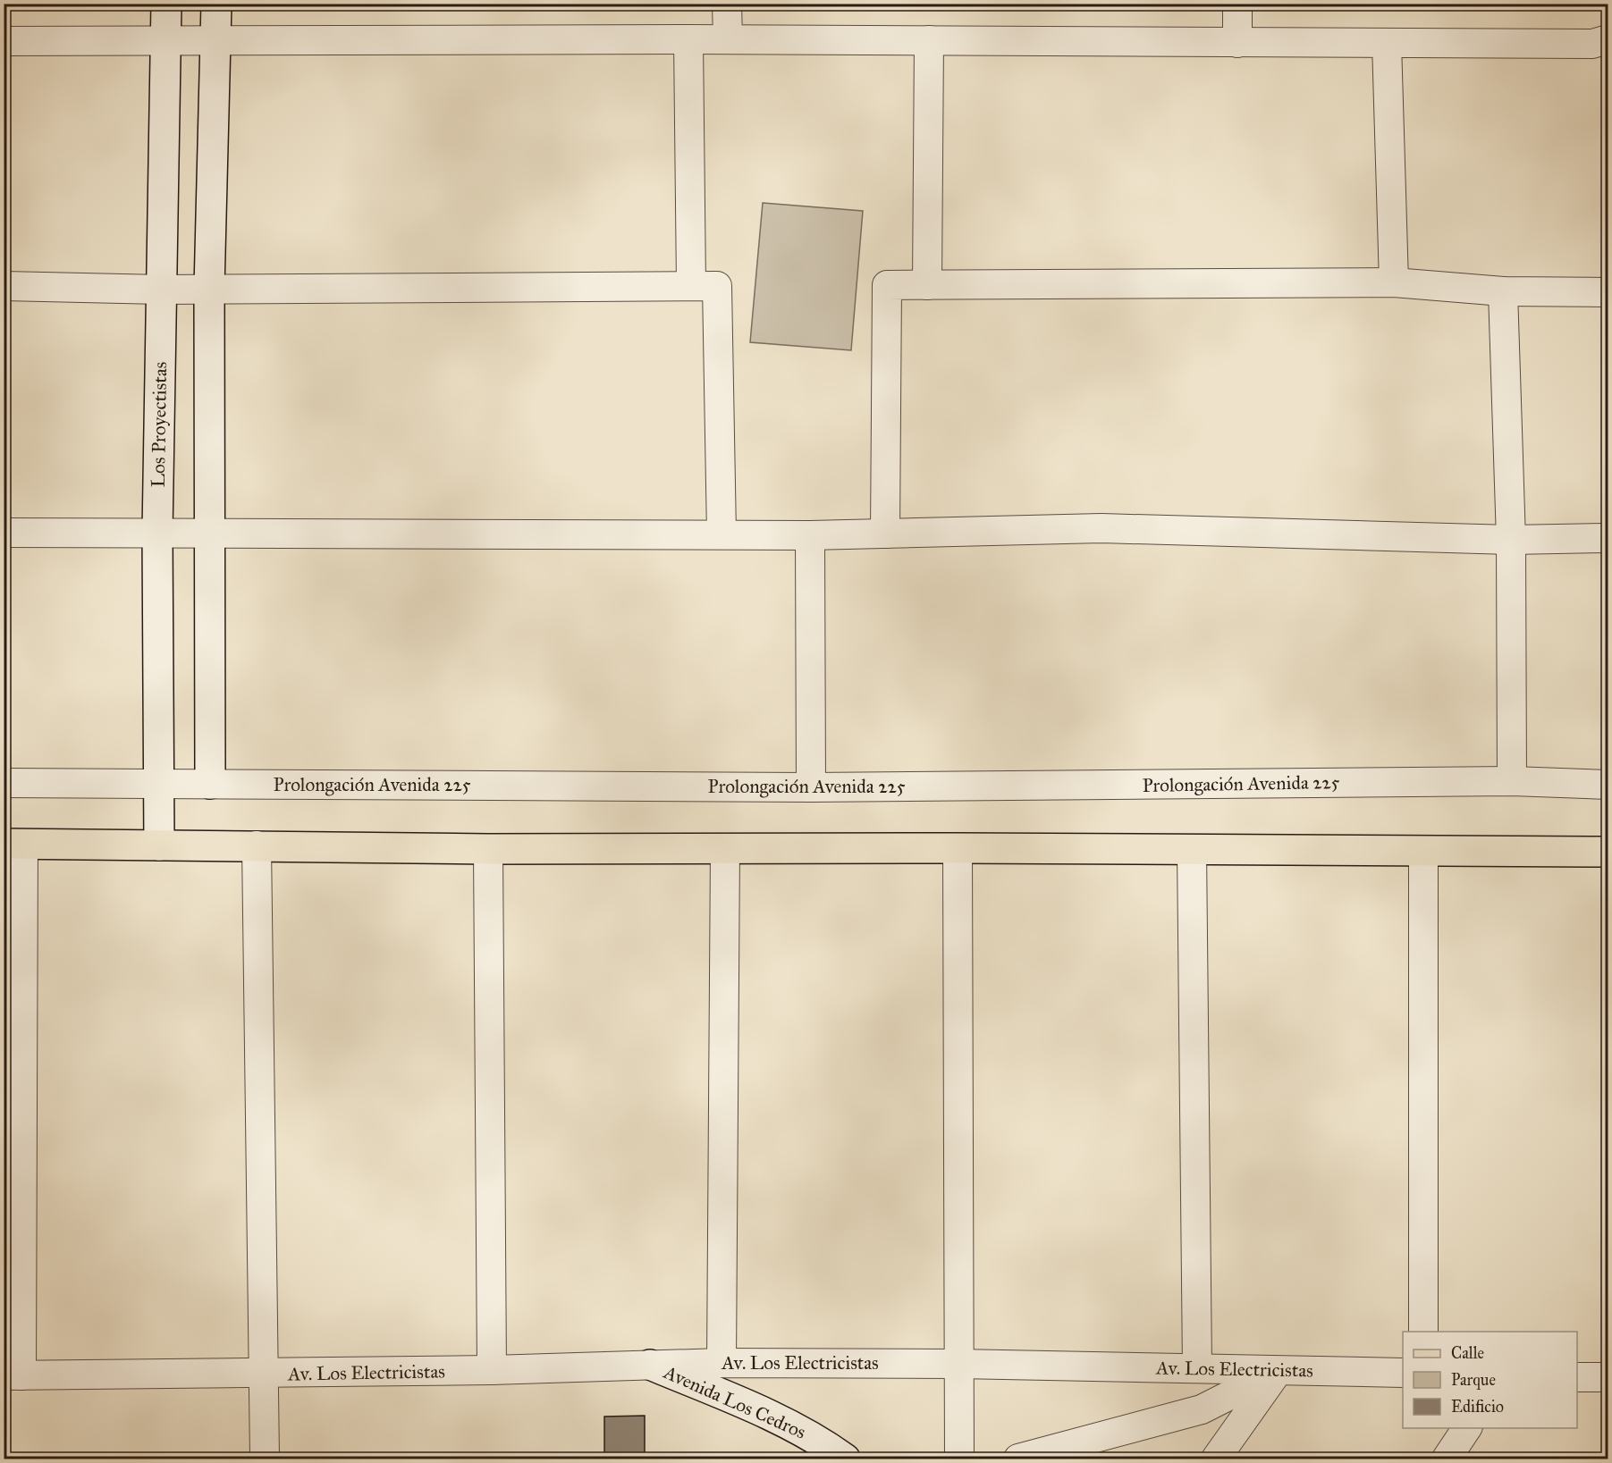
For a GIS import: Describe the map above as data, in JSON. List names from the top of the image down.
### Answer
{
  "streets": {
    "street": [
      "Los Proyectistas",
      "Prolongación Avenida 225",
      "Av. Los Electricistas",
      "Avenida Los Cedros"
    ]
  },
  "crossings": [
    ["Los Proyectistas", "Prolongación Avenida 225"],
    ["Av. Los Electricistas", "Avenida Los Cedros"]
  ],
  "legend": ["Calle", "Parque", "Edificio"]
}
